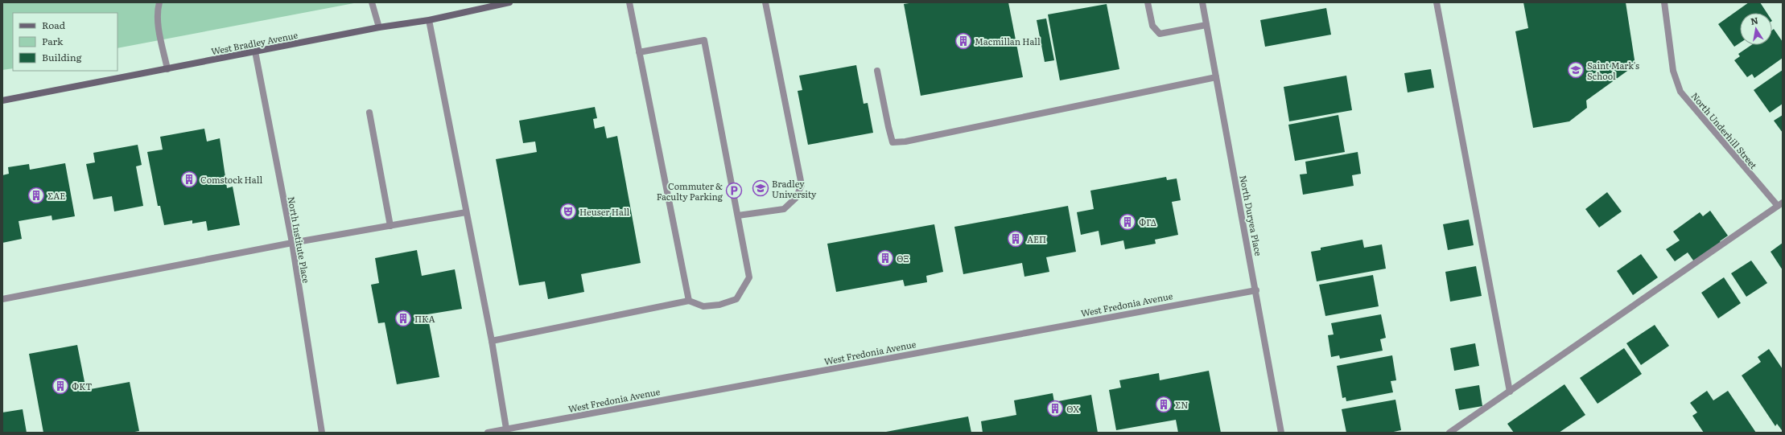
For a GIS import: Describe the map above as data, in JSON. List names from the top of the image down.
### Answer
{
  "streets": {
    "street": [
      "West Bradley Avenue",
      "North Underhill Street",
      "North Duryea Place",
      "North Institute Place",
      "West Fredonia Avenue"
    ]
  },
  "crossings": [
    ["West Bradley Avenue", "North Institute Place"],
    ["North Duryea Place", "West Fredonia Avenue"]
  ],
  "places": {
    "building": [
      "Macmillan Hall",
      "Comstock Hall",
      "ΣΑΕ",
      "ΦΓΔ",
      "ΑΕΠ",
      "ΘΞ",
      "ΠΚΑ",
      "ΦΚΤ",
      "ΣΝ",
      "ΘΧ"
    ],
    "school or university": ["Saint Mark's School", "Bradley University"],
    "parking": ["Commuter & Faculty Parking"],
    "theatre": ["Heuser Hall"]
  },
  "legend": ["Road", "Park", "Building"],
  "north": "top"
}
